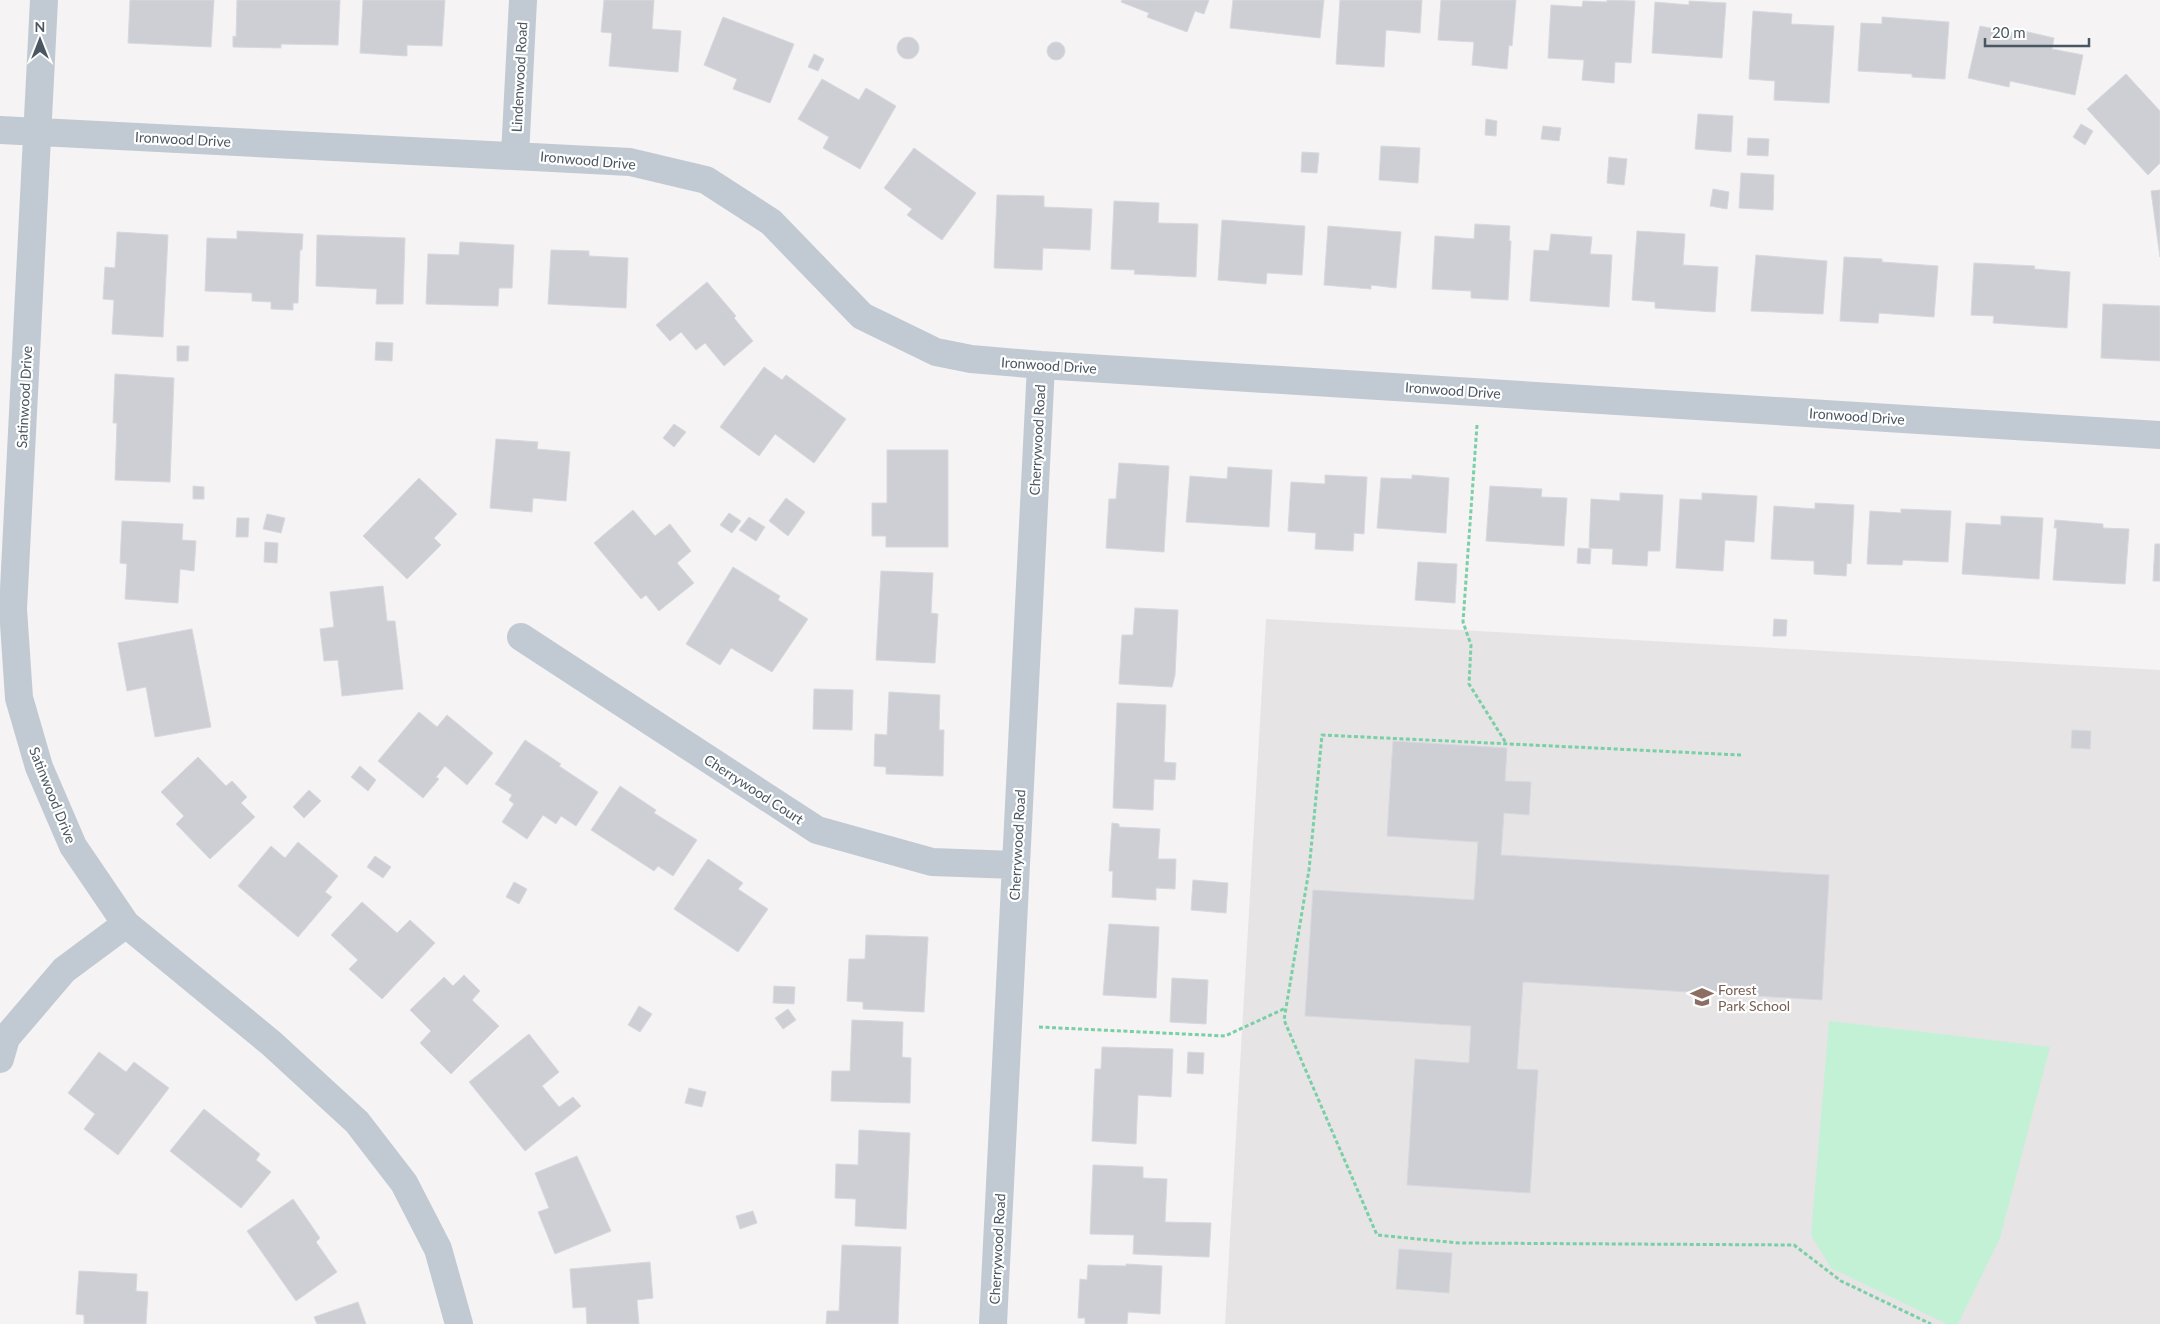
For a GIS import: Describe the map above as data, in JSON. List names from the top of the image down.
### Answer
{
  "streets": {
    "street": [
      "Lindenwood Road",
      "Ironwood Drive",
      "Satinwood Drive",
      "Cherrywood Road",
      "Cherrywood Court"
    ]
  },
  "crossings": [
    ["Lindenwood Road", "Ironwood Drive"],
    ["Ironwood Drive", "Satinwood Drive"],
    ["Ironwood Drive", "Cherrywood Road"],
    ["Cherrywood Road", "Cherrywood Court"]
  ],
  "places": {
    "school or university": ["Forest Park School"]
  },
  "scale_bar": "20 m",
  "north": "top"
}
